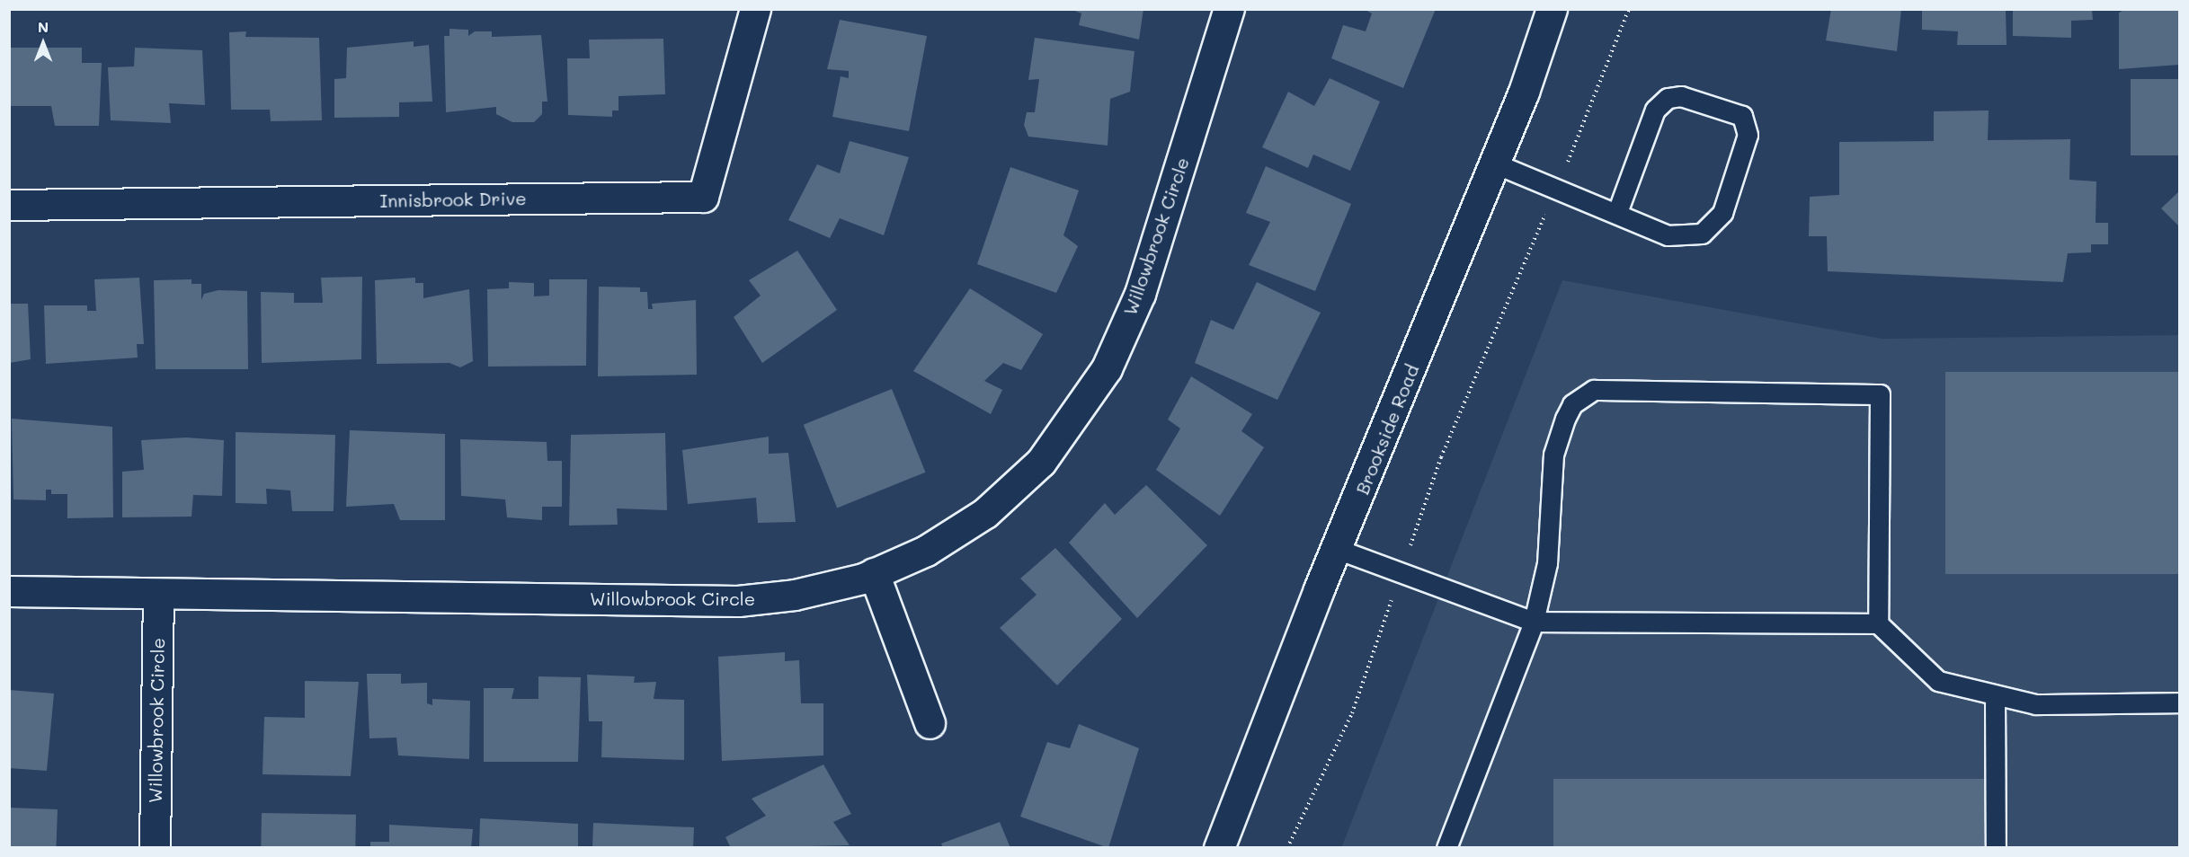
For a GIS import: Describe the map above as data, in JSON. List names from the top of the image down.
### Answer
{
  "streets": {
    "street": ["Innisbrook Drive", "Willowbrook Circle", "Brookside Road"]
  },
  "north": "top"
}
